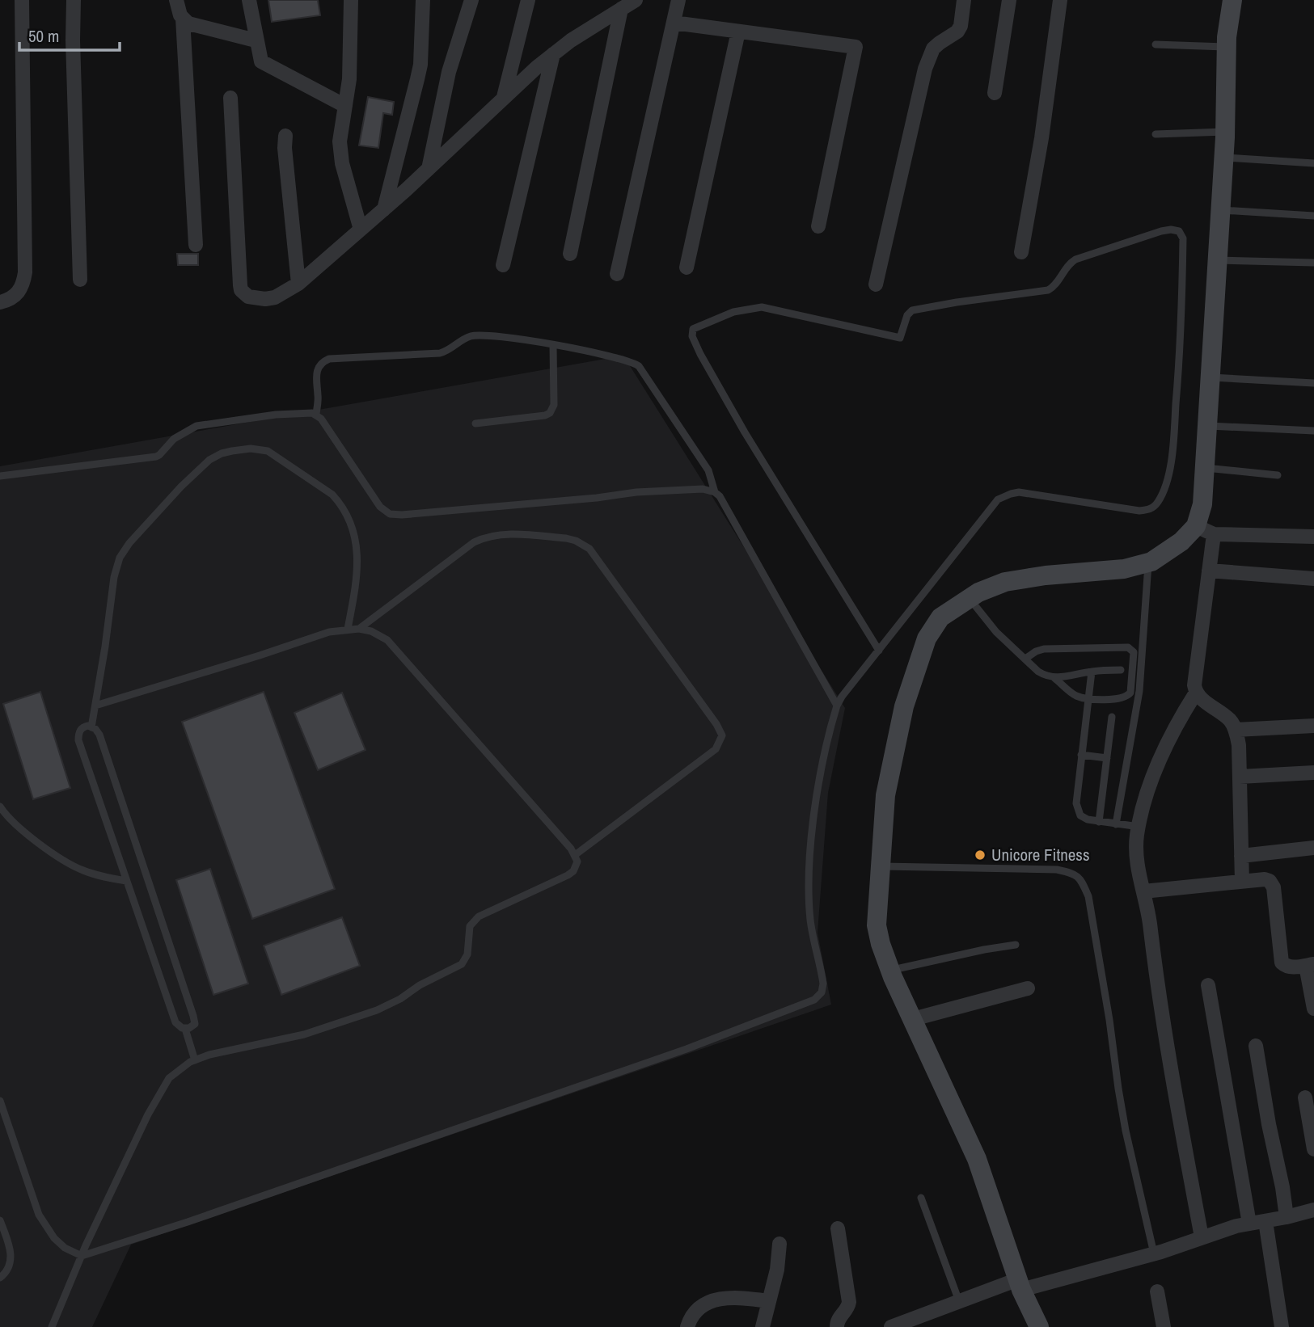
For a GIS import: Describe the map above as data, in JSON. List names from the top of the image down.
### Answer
{
  "places": ["Unicore Fitness"],
  "scale_bar": "50 m"
}
